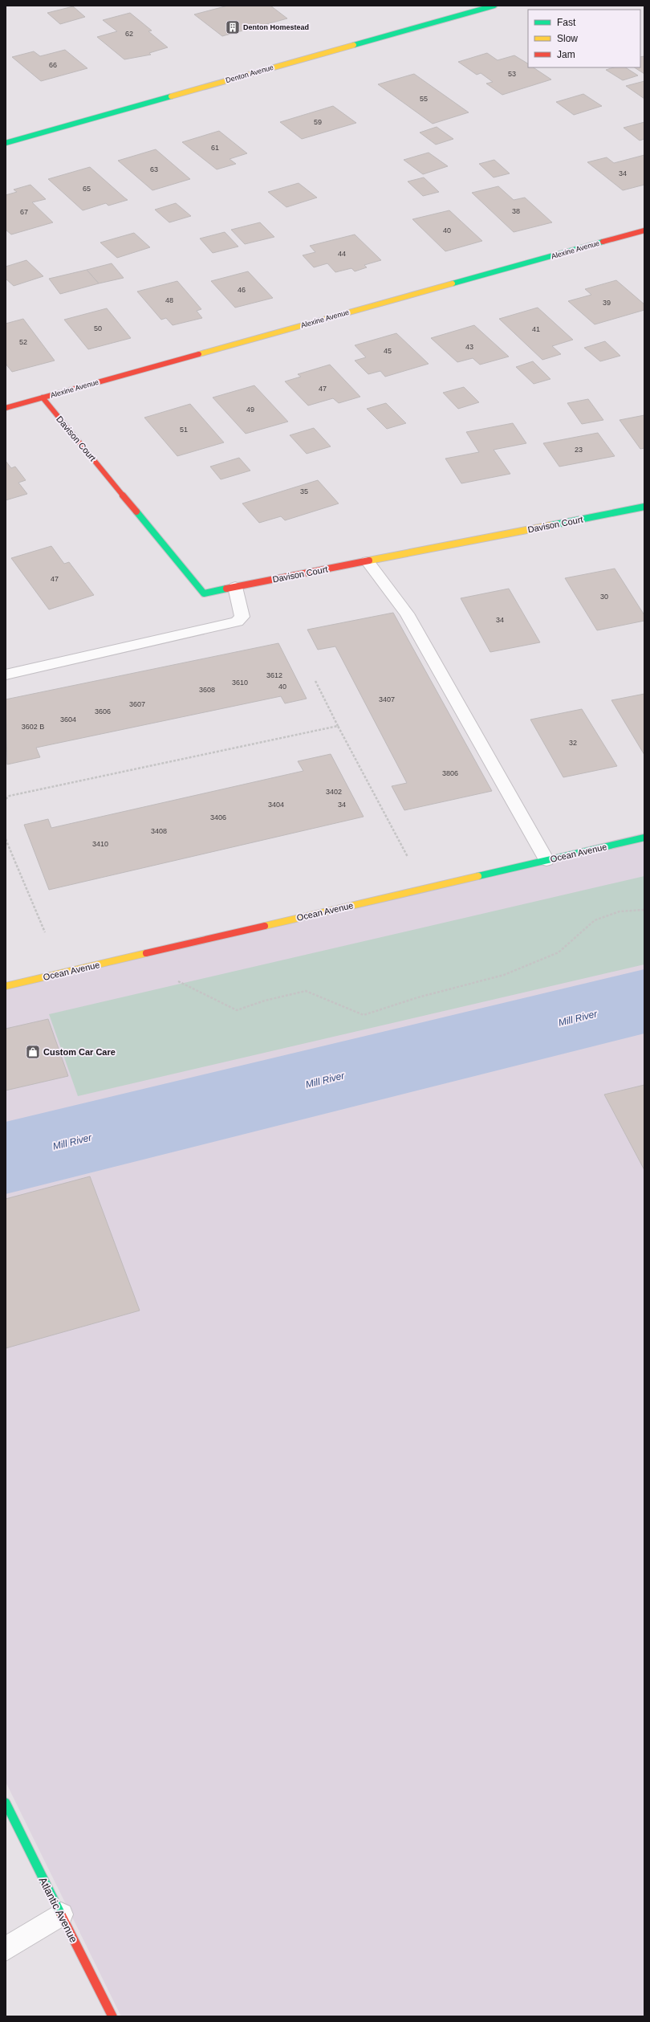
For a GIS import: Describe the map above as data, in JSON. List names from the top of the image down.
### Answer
{
  "streets": {
    "street": [
      "Denton Avenue",
      "Alexine Avenue",
      "Davison Court",
      "Ocean Avenue",
      "Atlantic Avenue"
    ]
  },
  "crossings": [
    ["Alexine Avenue", "Davison Court"]
  ],
  "water": ["Mill River"],
  "places": {
    "building": ["Denton Homestead"],
    "shop": ["Custom Car Care"]
  },
  "house_numbers": [
    "62",
    "66",
    "53",
    "55",
    "59",
    "61",
    "63",
    "34",
    "65",
    "38",
    "67",
    "40",
    "44",
    "46",
    "48",
    "39",
    "50",
    "41",
    "52",
    "43",
    "45",
    "47",
    "49",
    "51",
    "23",
    "35",
    "47",
    "30",
    "34",
    "3612",
    "3610",
    "40",
    "3608",
    "3407",
    "3607",
    "3606",
    "3604",
    "3602 B",
    "32",
    "3806",
    "3402",
    "3404",
    "34",
    "3406",
    "3408",
    "3410"
  ],
  "legend": ["Fast", "Slow", "Jam"]
}
